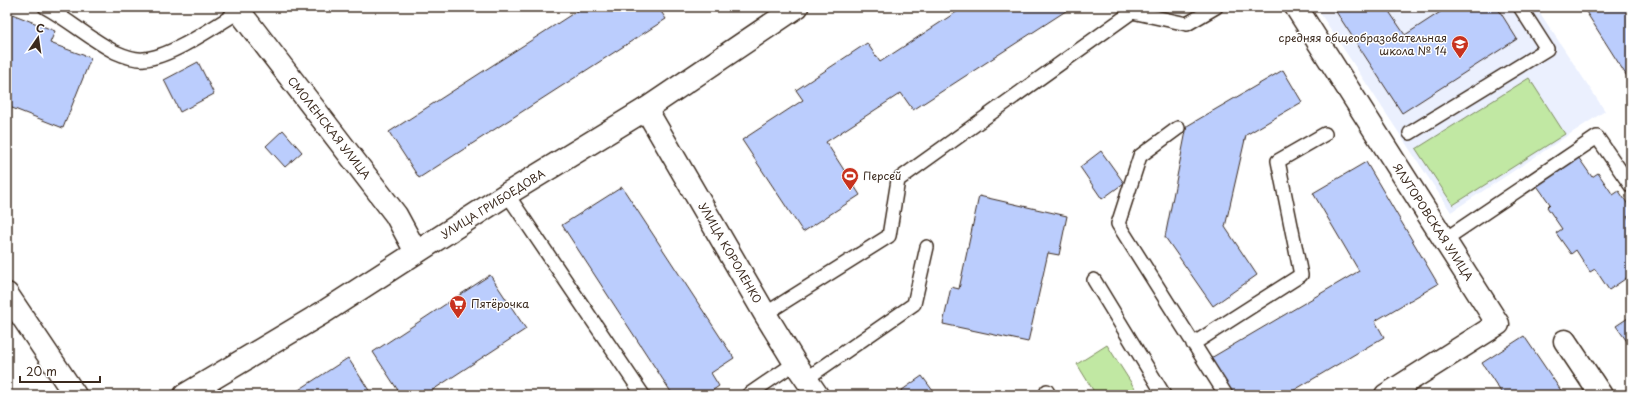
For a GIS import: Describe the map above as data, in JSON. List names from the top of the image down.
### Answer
{
  "streets": {
    "street": [
      "СМОЛЕНСКАЯ УЛИЦА",
      "УЛИЦА ГРИБОЕДОВА",
      "ЯЛУТОРОВСКАЯ УЛИЦА",
      "УЛИЦА КОРОЛЕНКО"
    ]
  },
  "crossings": [
    ["СМОЛЕНСКАЯ УЛИЦА", "УЛИЦА ГРИБОЕДОВА"],
    ["УЛИЦА ГРИБОЕДОВА", "УЛИЦА КОРОЛЕНКО"]
  ],
  "places": {
    "school or university": ["средняя общеобразовательная школа № 14"],
    "sports": ["Персей"],
    "supermarket": ["Пятёрочка"]
  },
  "scale_bar": "20 m",
  "north": "top"
}
